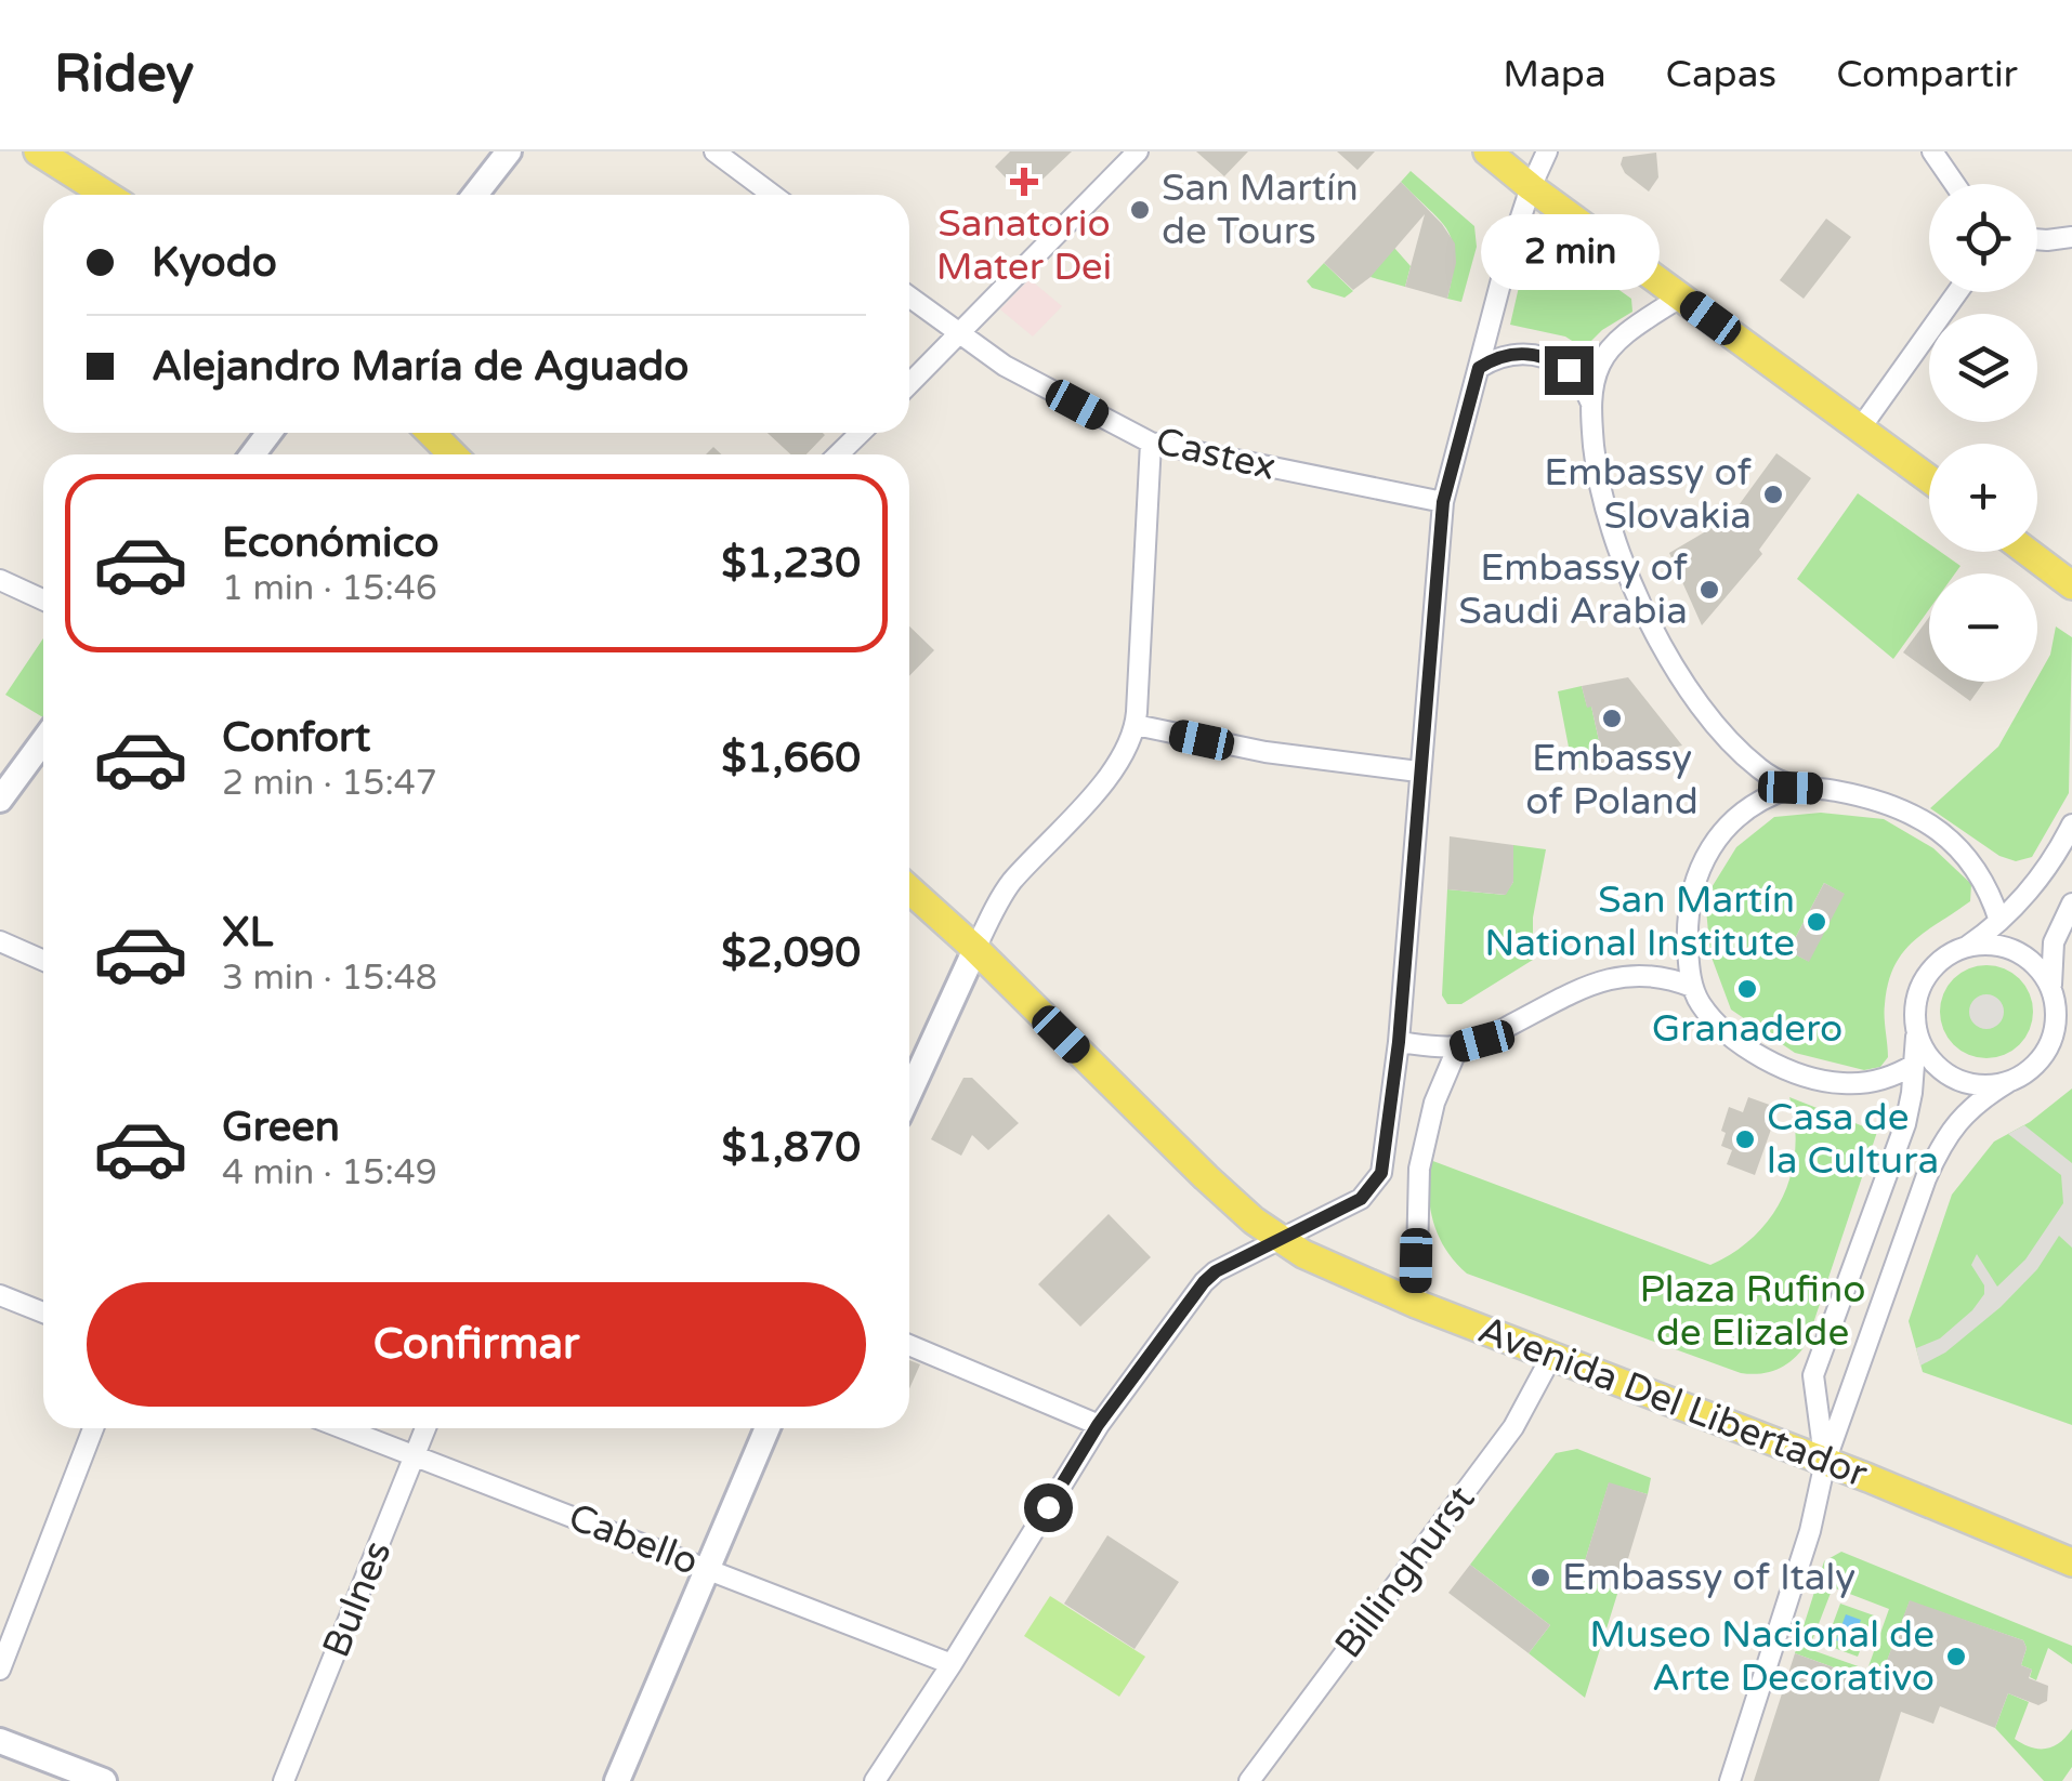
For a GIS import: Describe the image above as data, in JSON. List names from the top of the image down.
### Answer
{
  "streets": {
    "main road": ["Avenida Del Libertador"],
    "street": [
      "Castex",
      "Cabello",
      "Billinghurst",
      "Bulnes"
    ]
  },
  "crossings": [
    ["Avenida Del Libertador", "Billinghurst"],
    ["Cabello", "Bulnes"]
  ],
  "parks": ["Plaza Rufino de Elizalde"],
  "places": {
    "health": ["Sanatorio Mater Dei"],
    "other": [
      "San Martín de Tours",
      "Embassy of Slovakia",
      "Embassy of Saudi Arabia",
      "Embassy of Poland",
      "San Martín National Institute",
      "Granadero",
      "Casa de la Cultura",
      "Embassy of Italy",
      "Museo Nacional de Arte Decorativo"
    ]
  },
  "page": {
    "header": "Ridey",
    "nav": ["Mapa", "Capas", "Compartir"],
    "map_buttons": ["+", "−"],
    "banner": ["Kyodo", "Alejandro María de Aguado"],
    "bubble": "2 min",
    "list": [
      {
        "name": "Económico",
        "note": "1 min · 15:46",
        "value": "$1,230"
      },
      {
        "name": "Confort",
        "note": "2 min · 15:47",
        "value": "$1,660"
      },
      {
        "name": "XL",
        "note": "3 min · 15:48",
        "value": "$2,090"
      },
      {
        "name": "Green",
        "note": "4 min · 15:49",
        "value": "$1,870"
      }
    ],
    "buttons": "Confirmar"
  }
}
